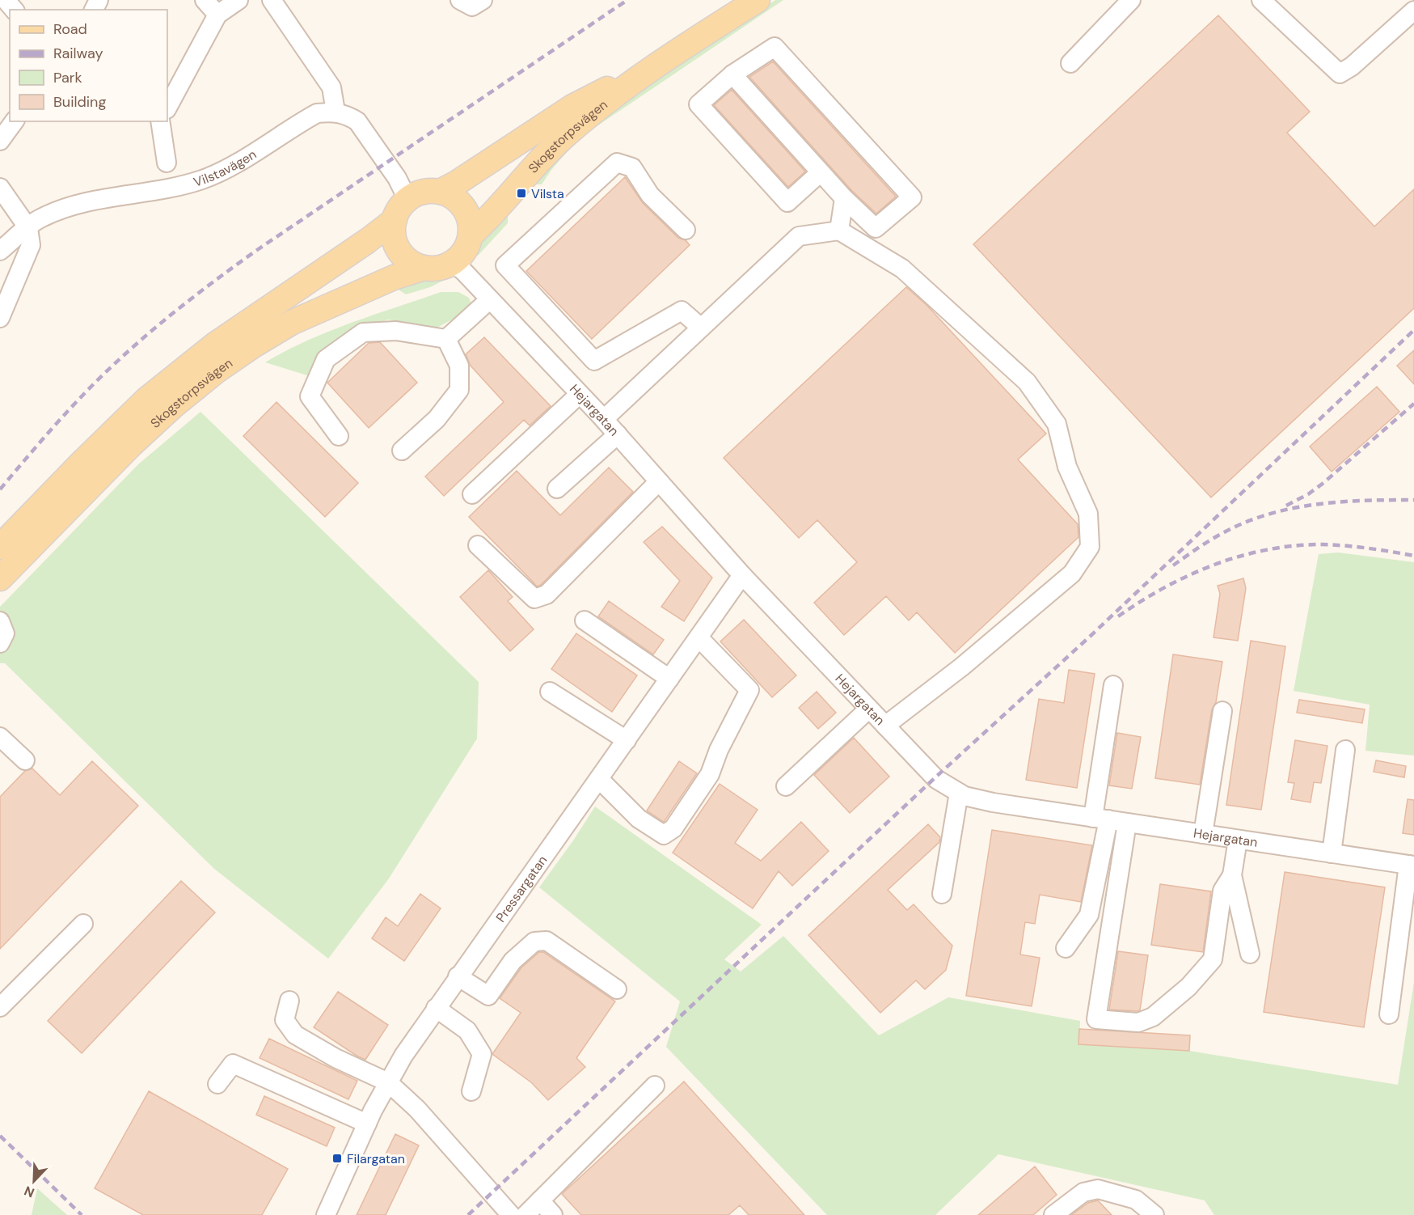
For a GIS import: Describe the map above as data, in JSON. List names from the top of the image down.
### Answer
{
  "streets": {
    "main road": ["Skogstorpsvägen"],
    "street": ["Vilstavägen", "Hejargatan", "Pressargatan"]
  },
  "crossings": [
    ["Skogstorpsvägen", "Hejargatan"],
    ["Hejargatan", "Pressargatan"]
  ],
  "places": {
    "transit": ["Vilsta", "Filargatan"]
  },
  "legend": [
    "Road",
    "Railway",
    "Park",
    "Building"
  ],
  "north": "bottom left"
}
